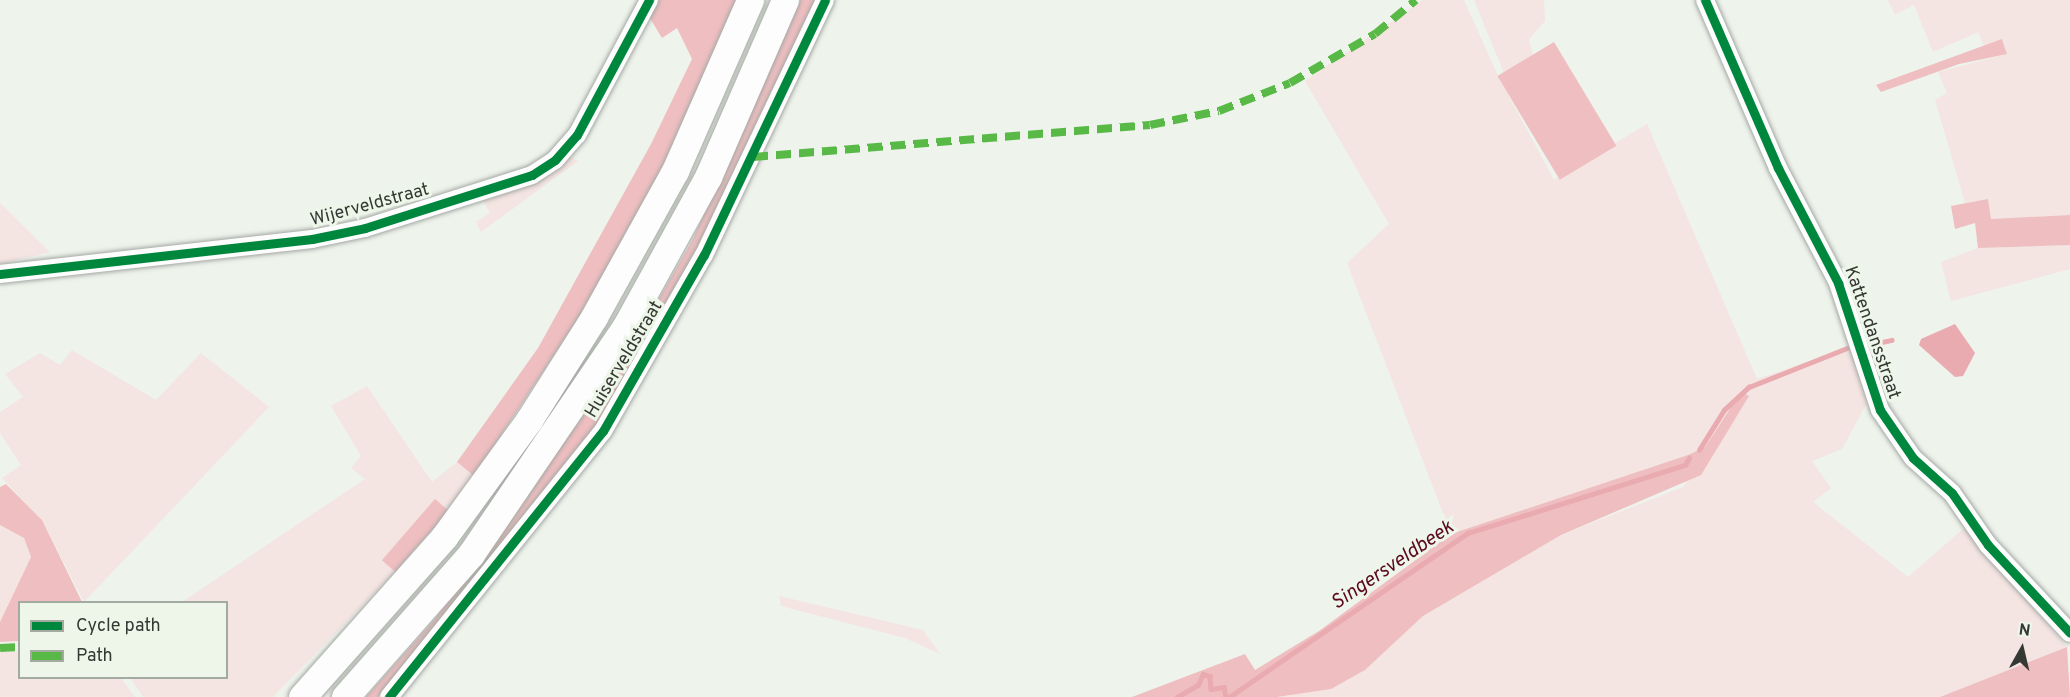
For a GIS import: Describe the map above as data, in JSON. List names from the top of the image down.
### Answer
{
  "streets": {
    "street": ["Wijerveldstraat", "Kattendansstraat", "Huiserveldstraat"]
  },
  "water": ["Singersveldbeek"],
  "legend": ["Cycle path", "Path"],
  "north": "top"
}
